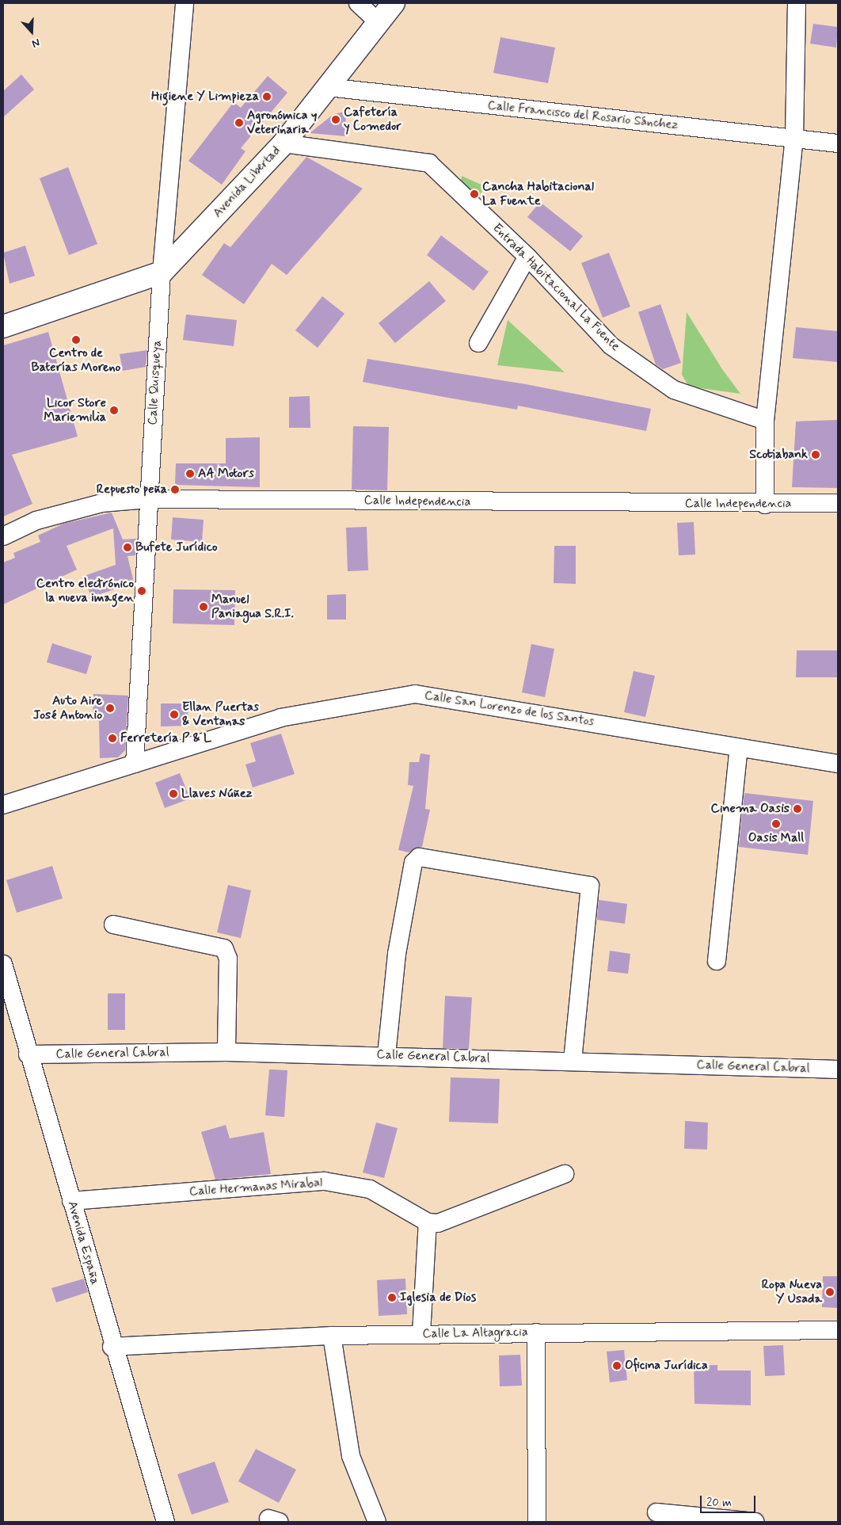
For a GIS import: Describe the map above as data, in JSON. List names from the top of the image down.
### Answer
{
  "streets": {
    "main road": ["Avenida Libertad"],
    "street": [
      "Calle Francisco del Rosario Sánchez",
      "Entrada Habitacional La Fuente",
      "Calle Quisqueya",
      "Calle Independencia",
      "Calle San Lorenzo de los Santos",
      "Calle General Cabral",
      "Calle Hermanas Mirabal",
      "Avenida España",
      "Calle La Altagracia"
    ]
  },
  "crossings": [
    ["Calle Francisco del Rosario Sánchez", "Avenida Libertad"],
    ["Avenida Libertad", "Entrada Habitacional La Fuente"],
    ["Avenida Libertad", "Calle Quisqueya"],
    ["Calle Quisqueya", "Calle Independencia"],
    ["Calle Quisqueya", "Calle San Lorenzo de los Santos"],
    ["Calle General Cabral", "Avenida España"],
    ["Calle Hermanas Mirabal", "Avenida España"],
    ["Avenida España", "Calle La Altagracia"]
  ],
  "places": [
    "Higiene Y Limpieza",
    "Cafetería y Comedor",
    "Agronómica y Veterinaria",
    "Cancha Habitacional La Fuente",
    "Centro de Baterías Moreno",
    "Licor Store Mariemilia",
    "Scotiabank",
    "AA Motors",
    "Repuesto peña",
    "Bufete Jurídico",
    "Centro electrónico la nueva imagen",
    "Manuel Paniagua S.R.I.",
    "Auto Aire José Antonio",
    "Ellan Puertas & Ventanas",
    "Ferretería P & L",
    "Llaves Núñez",
    "Cinema Oasis",
    "Oasis Mall",
    "Ropa Nueva Y Usada",
    "Iglesia de Dios",
    "Oficina Jurídica"
  ],
  "scale_bar": "20 m",
  "north": "bottom"
}
